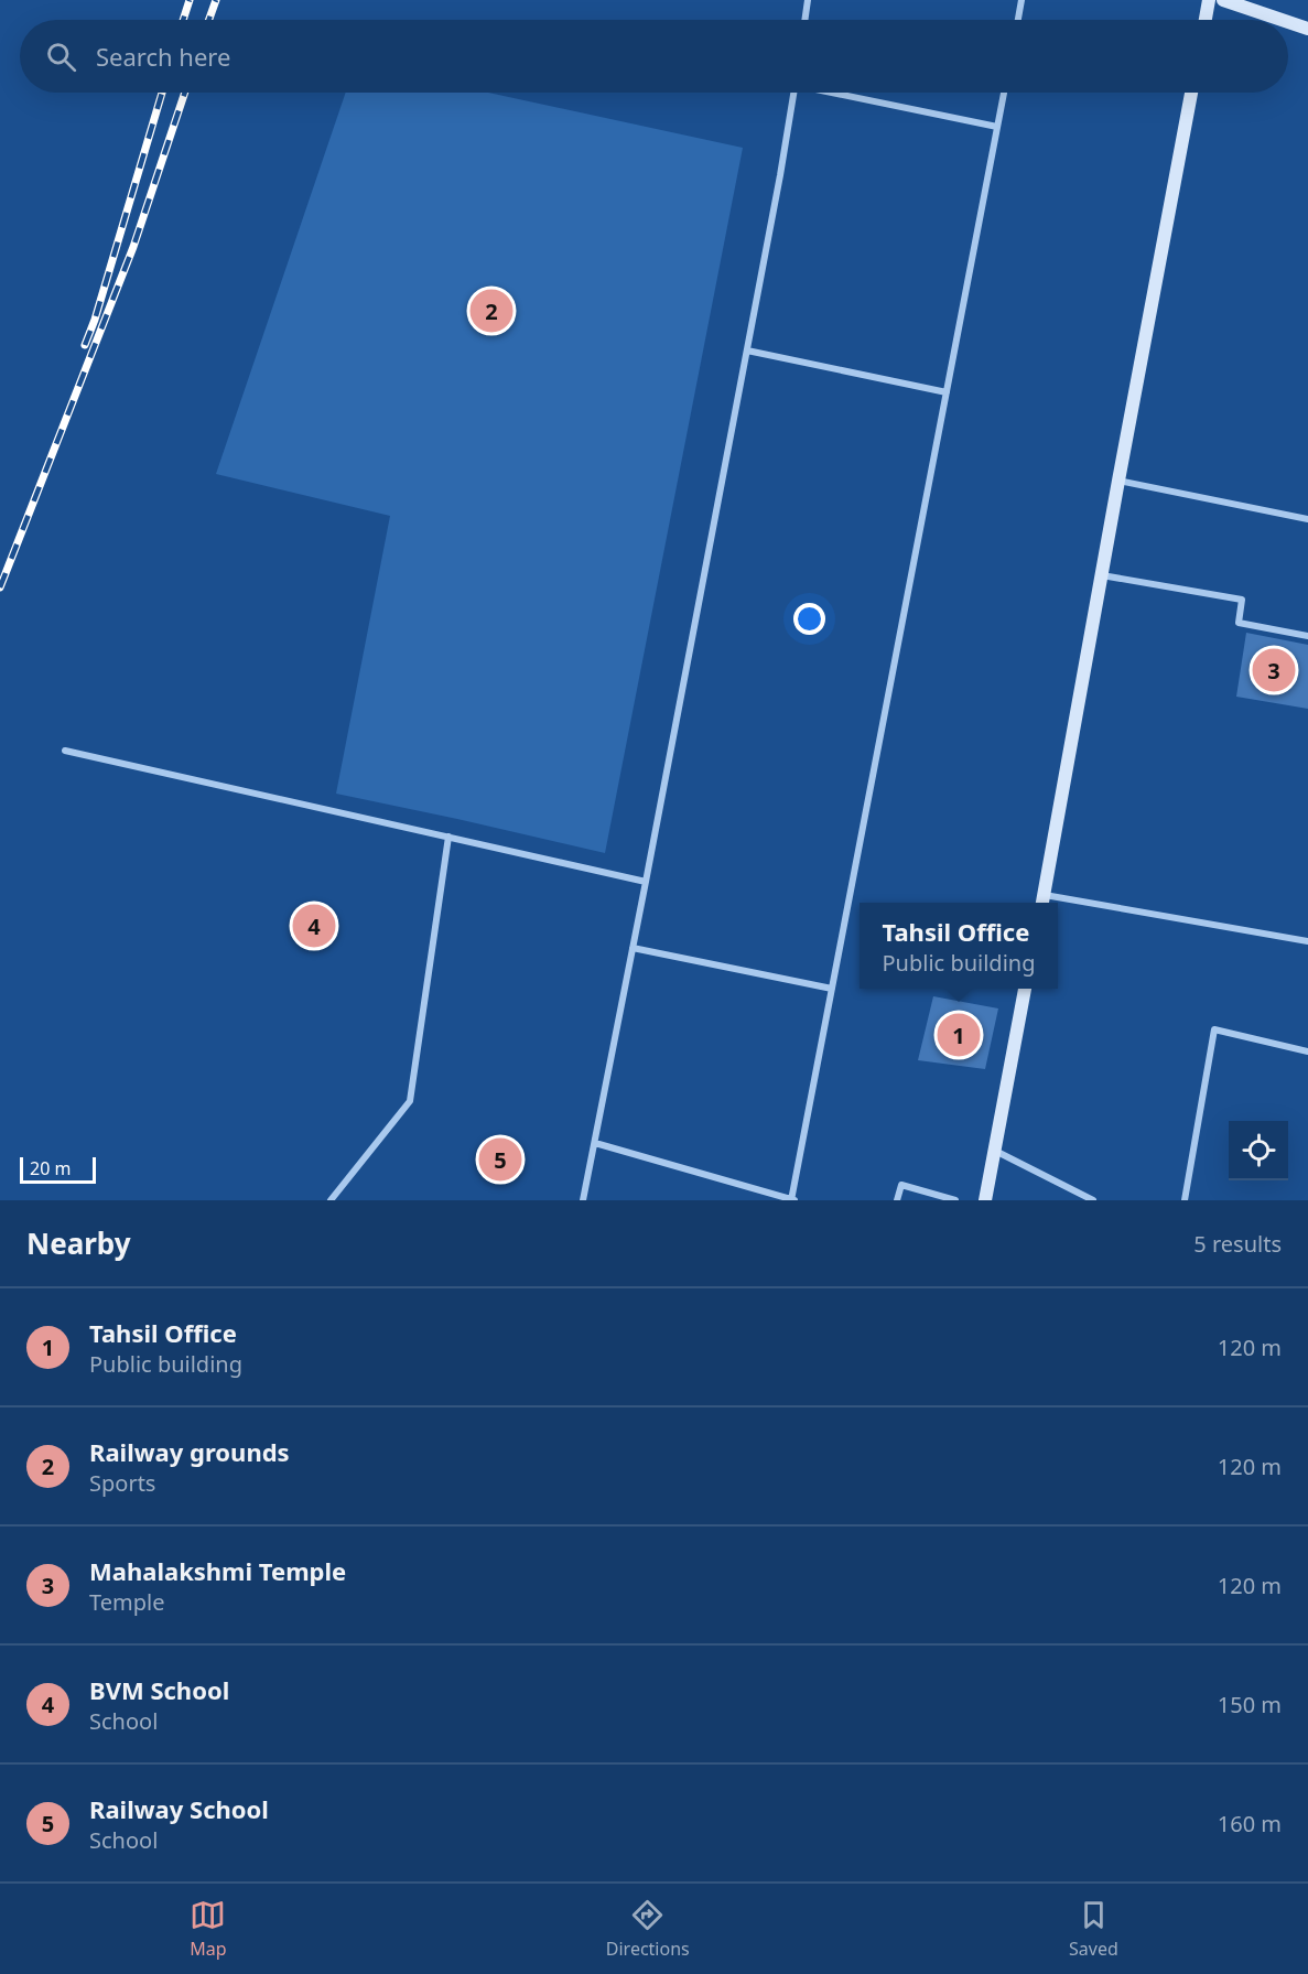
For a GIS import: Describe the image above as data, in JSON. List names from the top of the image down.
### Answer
{
  "scale_bar": "20 m",
  "page": {
    "search": "Search here",
    "pins": [
      "2",
      "3",
      "4",
      "1",
      "5"
    ],
    "popup": ["Tahsil Office", "Public building"],
    "scale": "20 m",
    "heading": ["Nearby", "5 results"],
    "list": [
      {
        "mark": "1",
        "name": "Tahsil Office",
        "note": "Public building",
        "value": "120 m"
      },
      {
        "mark": "2",
        "name": "Railway grounds",
        "note": "Sports",
        "value": "120 m"
      },
      {
        "mark": "3",
        "name": "Mahalakshmi Temple",
        "note": "Temple",
        "value": "120 m"
      },
      {
        "mark": "4",
        "name": "BVM School",
        "note": "School",
        "value": "150 m"
      },
      {
        "mark": "5",
        "name": "Railway School",
        "note": "School",
        "value": "160 m"
      }
    ],
    "nav": ["Map", "Directions", "Saved"]
  }
}
